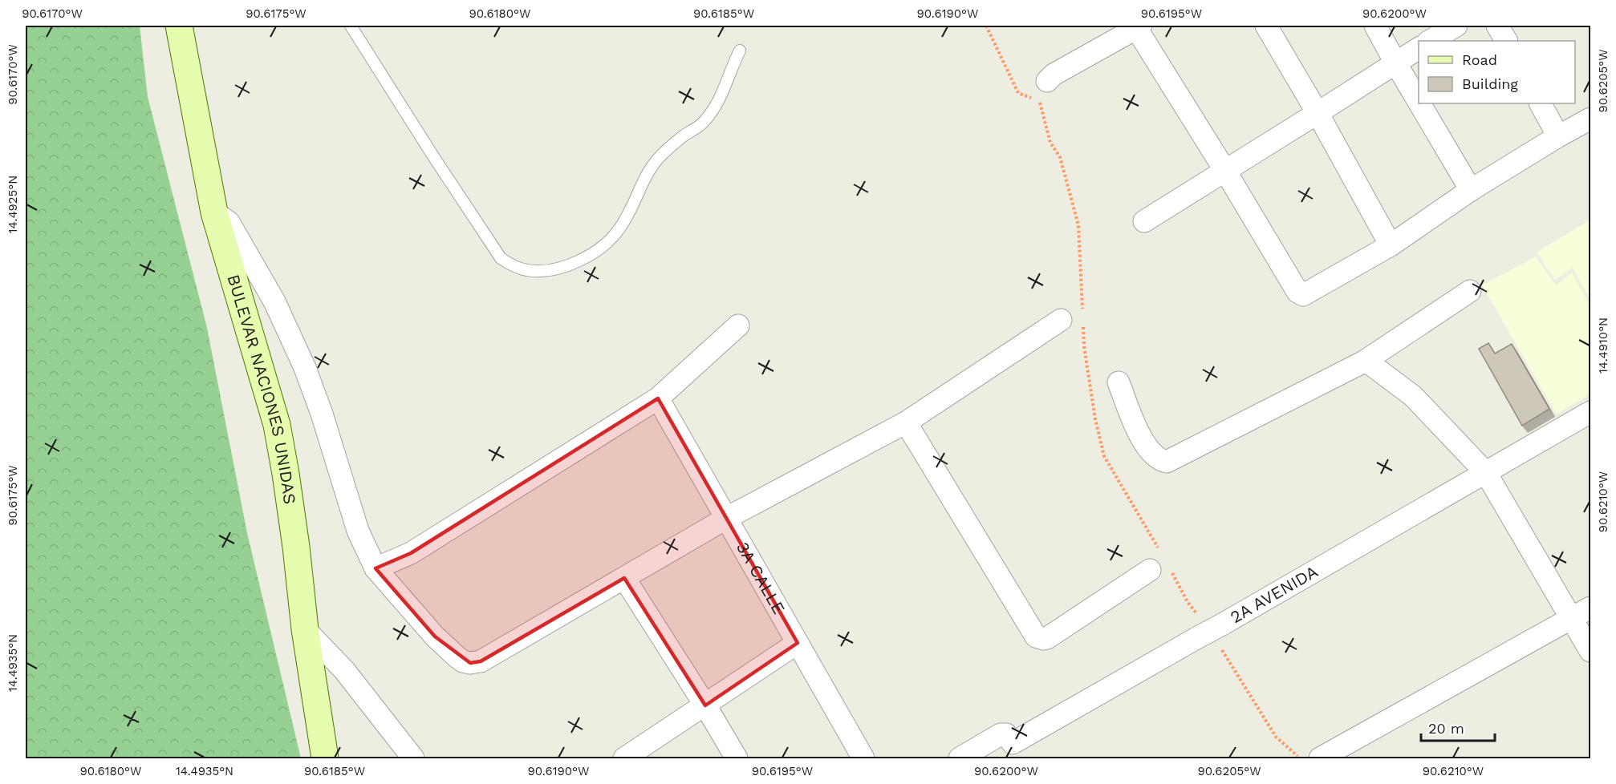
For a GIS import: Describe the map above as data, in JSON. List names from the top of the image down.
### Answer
{
  "streets": {
    "main road": ["BULEVAR NACIONES UNIDAS"],
    "street": ["3A CALLE", "2A AVENIDA"]
  },
  "legend": ["Road", "Building"],
  "scale_bar": "20 m",
  "coordinates": [
    "90.6170°W",
    "90.6175°W",
    "90.6180°W",
    "90.6185°W",
    "90.6190°W",
    "90.6195°W",
    "90.6200°W",
    "90.6205°W",
    "14.4925°N",
    "14.4910°N",
    "90.6210°W",
    "14.4935°N"
  ]
}
